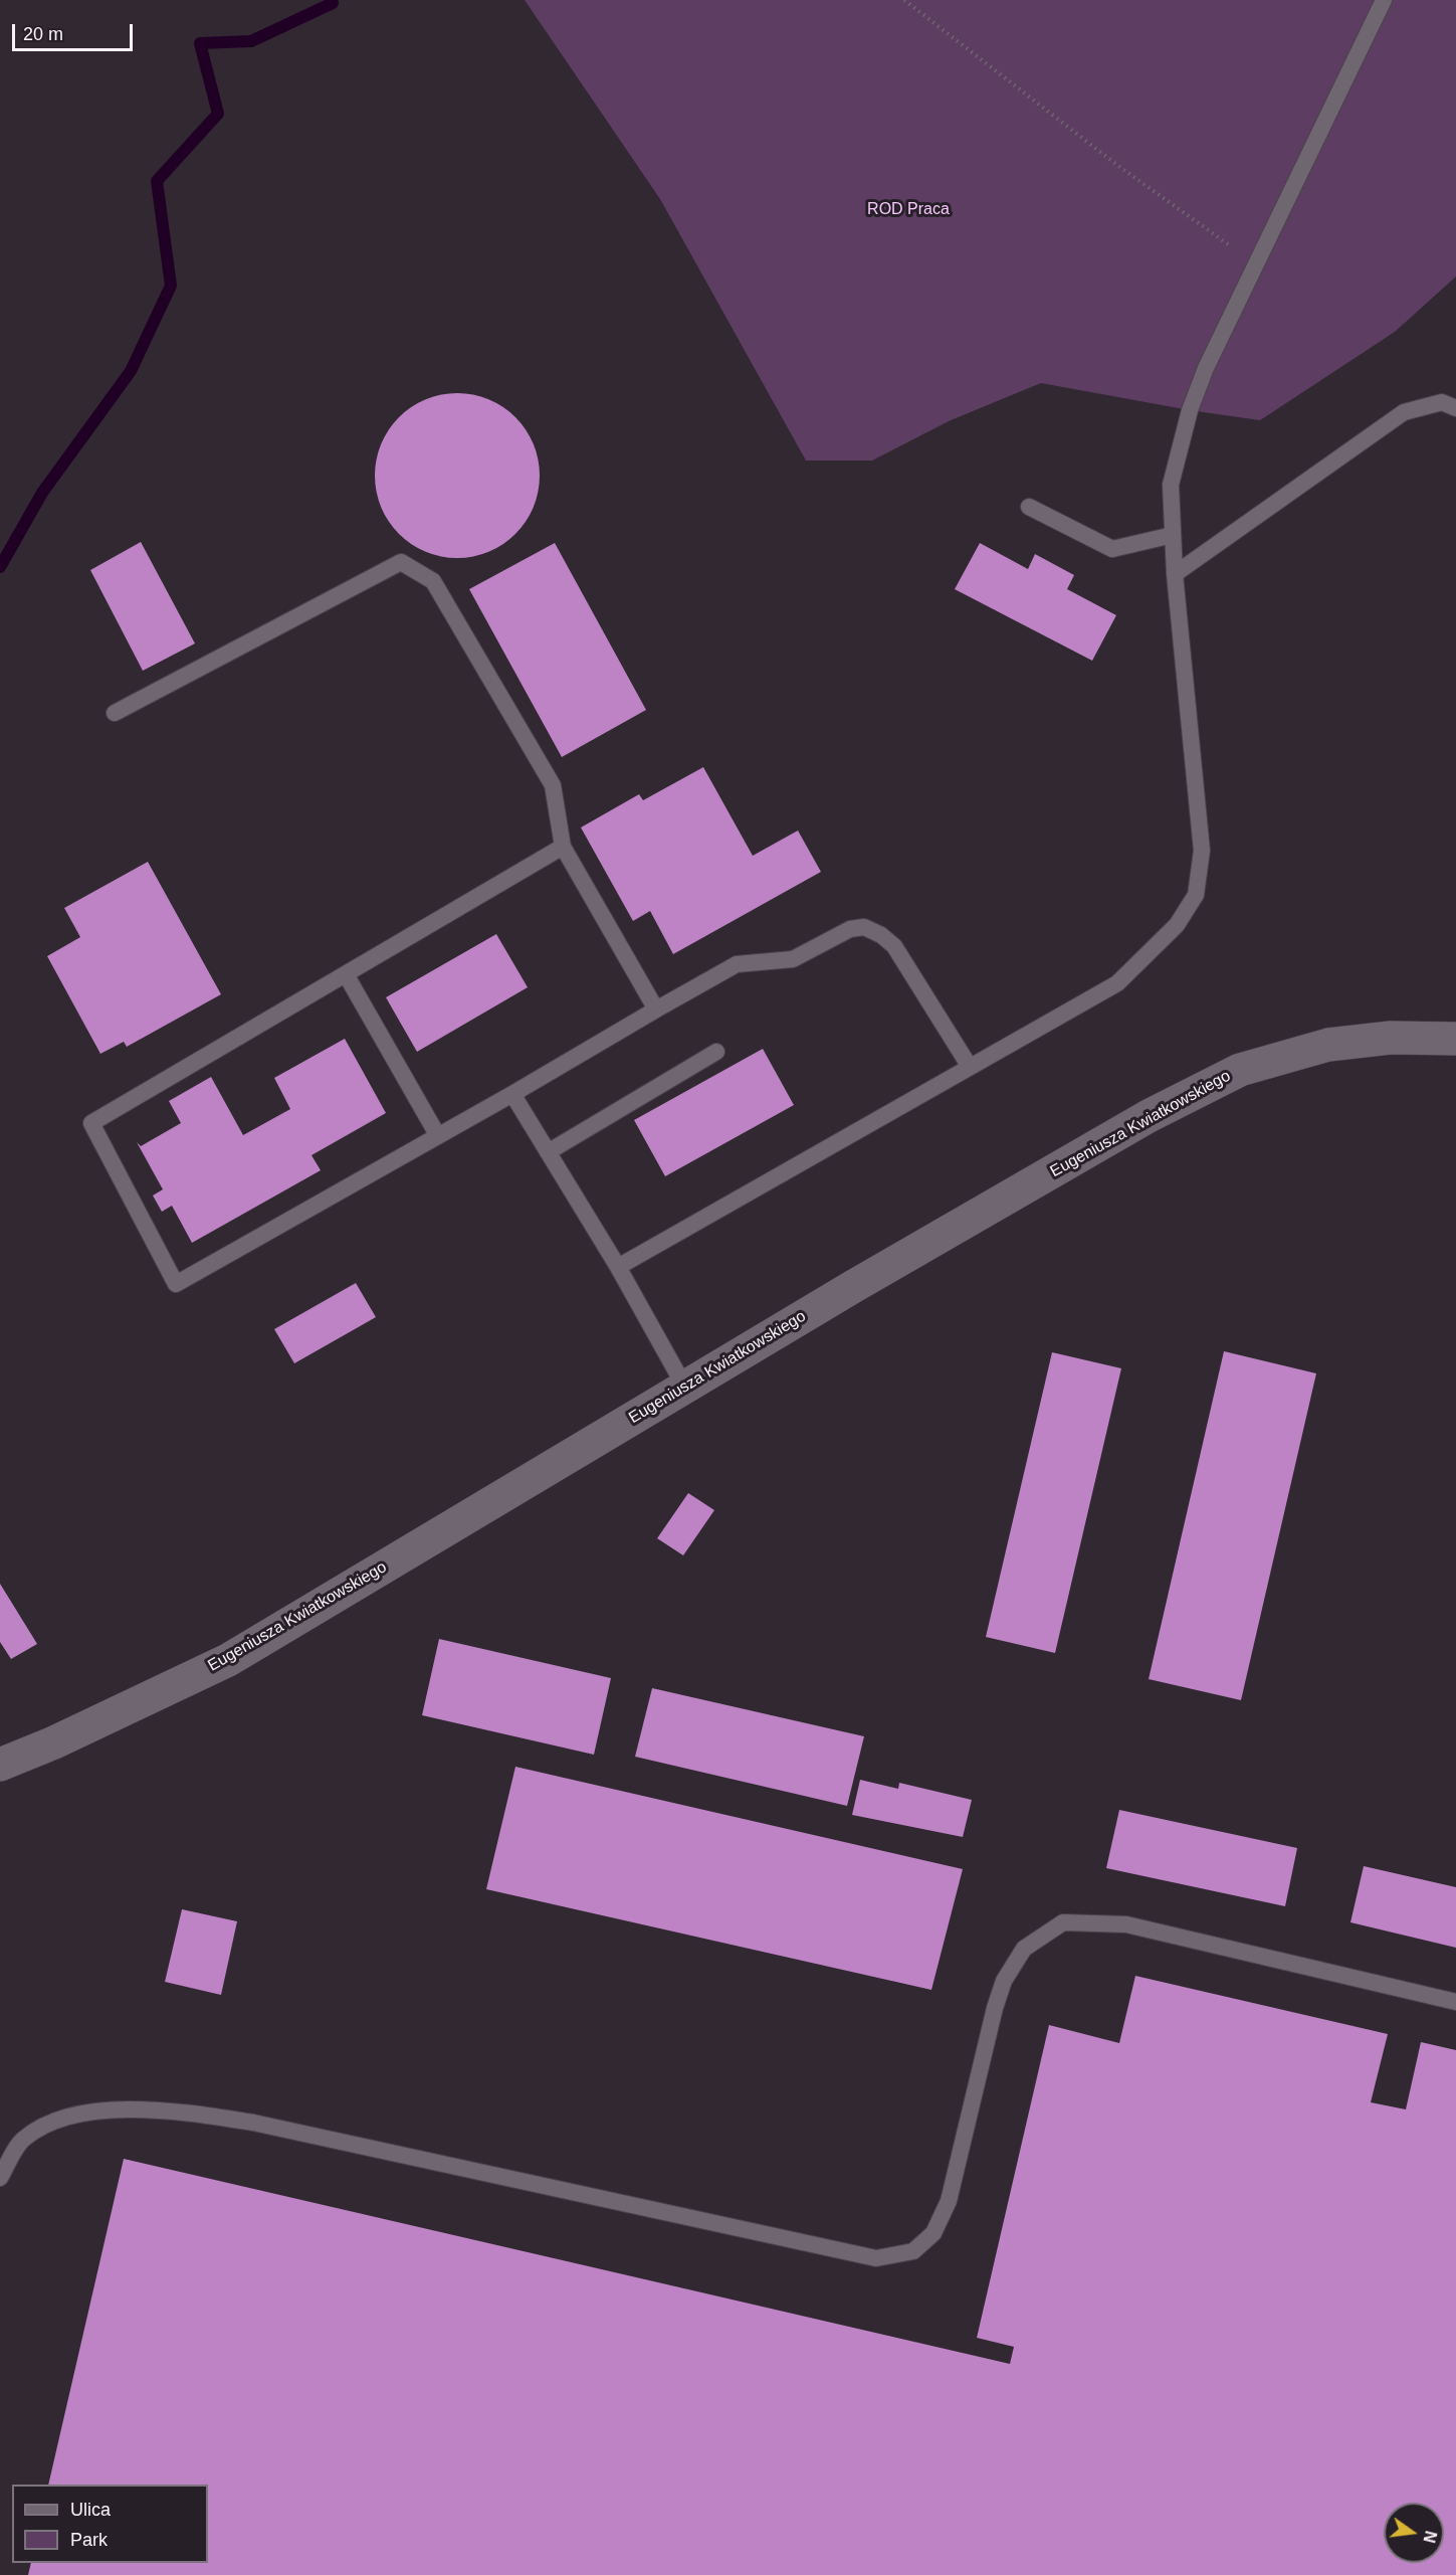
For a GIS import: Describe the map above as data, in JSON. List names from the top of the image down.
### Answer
{
  "streets": {
    "street": ["Eugeniusza Kwiatkowskiego"]
  },
  "parks": ["ROD Praca"],
  "legend": ["Ulica", "Park"],
  "scale_bar": "20 m",
  "north": "right"
}
